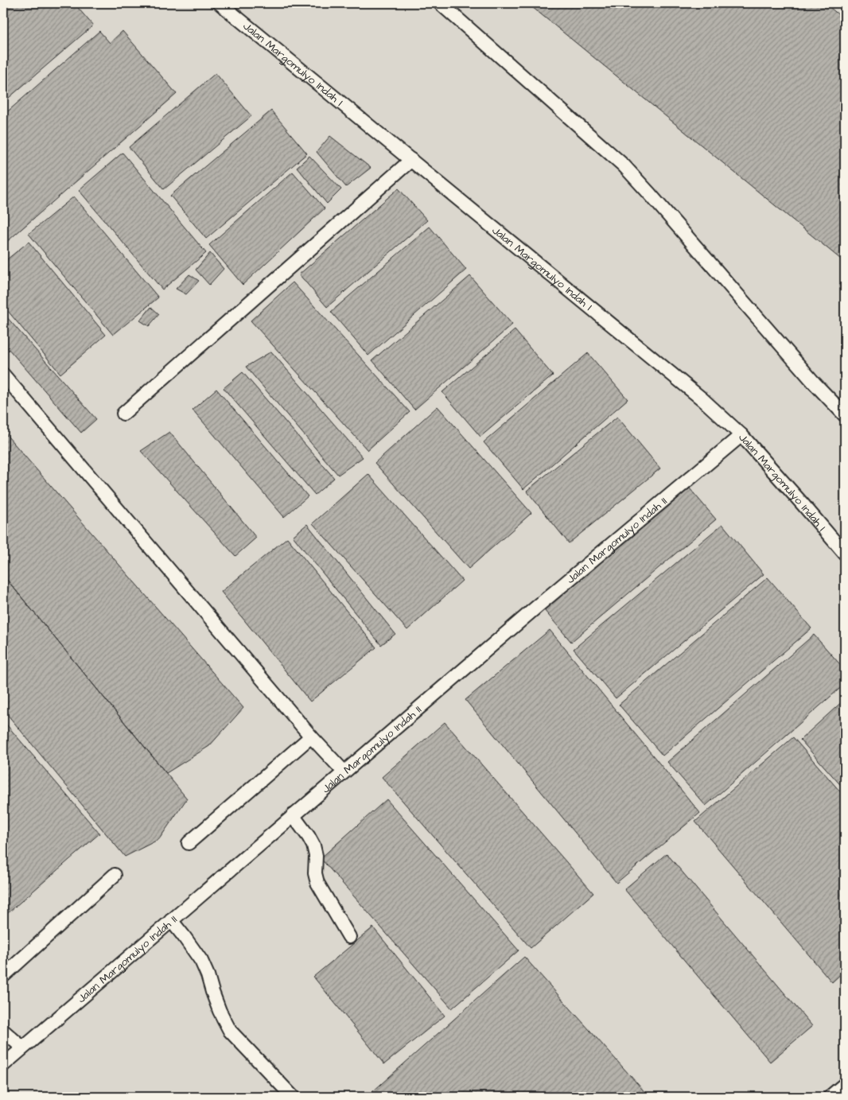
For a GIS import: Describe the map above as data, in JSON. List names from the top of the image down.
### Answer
{
  "streets": {
    "lane": ["Jalan Margomulyo Indah I", "Jalan Margomulyo Indah II"]
  },
  "crossings": [
    ["Jalan Margomulyo Indah I", "Jalan Margomulyo Indah II"]
  ]
}
